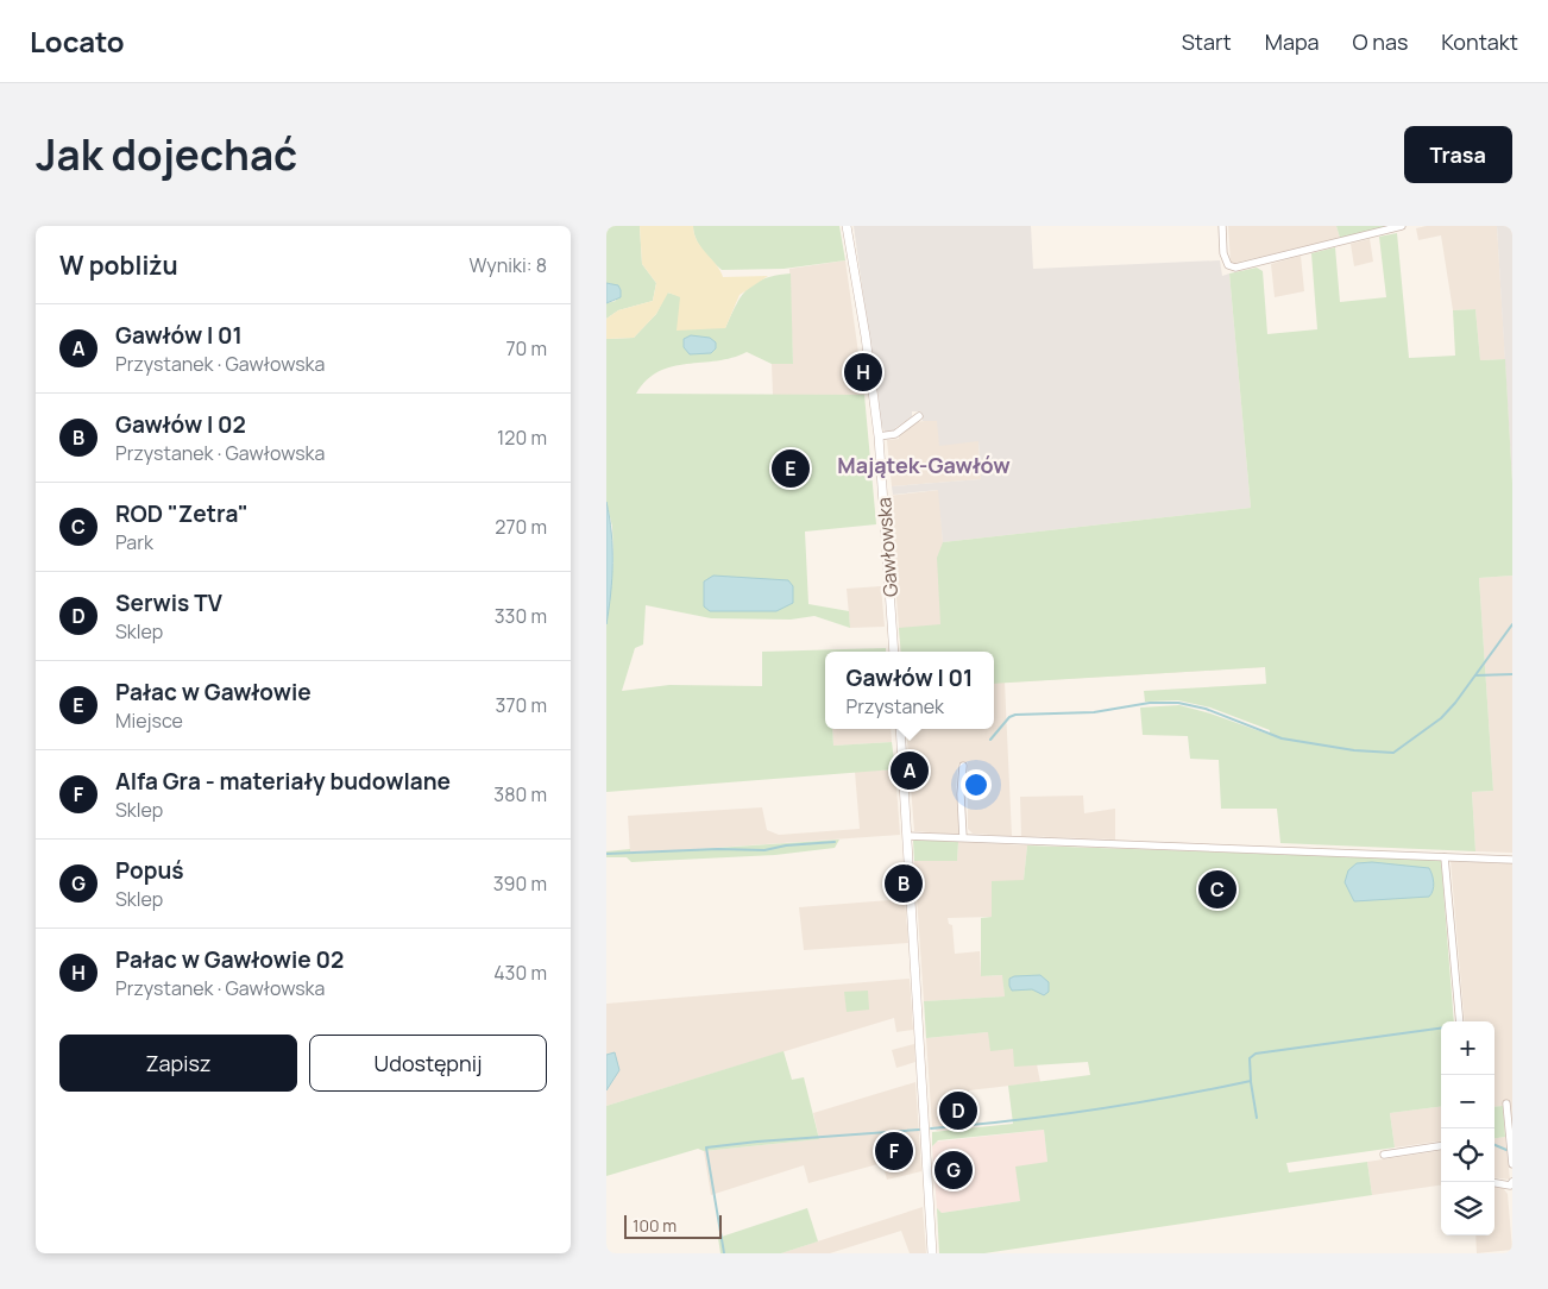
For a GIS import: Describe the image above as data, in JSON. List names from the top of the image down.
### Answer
{
  "streets": {
    "street": ["Gawłowska"]
  },
  "districts": ["Majątek-Gawłów"],
  "scale_bar": "100 m",
  "page": {
    "header": "Locato",
    "nav": [
      "Start",
      "Mapa",
      "O nas",
      "Kontakt"
    ],
    "title": "Jak dojechać",
    "buttons": [
      "Trasa",
      ["Zapisz", "Udostępnij"]
    ],
    "heading": ["W pobliżu", "Wyniki: 8"],
    "list": [
      {
        "mark": "A",
        "name": "Gawłów I 01",
        "note": "Przystanek · Gawłowska",
        "value": "70 m"
      },
      {
        "mark": "B",
        "name": "Gawłów I 02",
        "note": "Przystanek · Gawłowska",
        "value": "120 m"
      },
      {
        "mark": "C",
        "name": "ROD \"Zetra\"",
        "note": "Park",
        "value": "270 m"
      },
      {
        "mark": "D",
        "name": "Serwis TV",
        "note": "Sklep",
        "value": "330 m"
      },
      {
        "mark": "E",
        "name": "Pałac w Gawłowie",
        "note": "Miejsce",
        "value": "370 m"
      },
      {
        "mark": "F",
        "name": "Alfa Gra - materiały budowlane",
        "note": "Sklep",
        "value": "380 m"
      },
      {
        "mark": "G",
        "name": "Popuś",
        "note": "Sklep",
        "value": "390 m"
      },
      {
        "mark": "H",
        "name": "Pałac w Gawłowie 02",
        "note": "Przystanek · Gawłowska",
        "value": "430 m"
      }
    ],
    "pins": [
      "H",
      "E",
      "A",
      "B",
      "C",
      "D",
      "F",
      "G"
    ],
    "popup": ["Gawłów I 01", "Przystanek"],
    "map_buttons": ["+", "−"],
    "scale": "100 m"
  }
}
